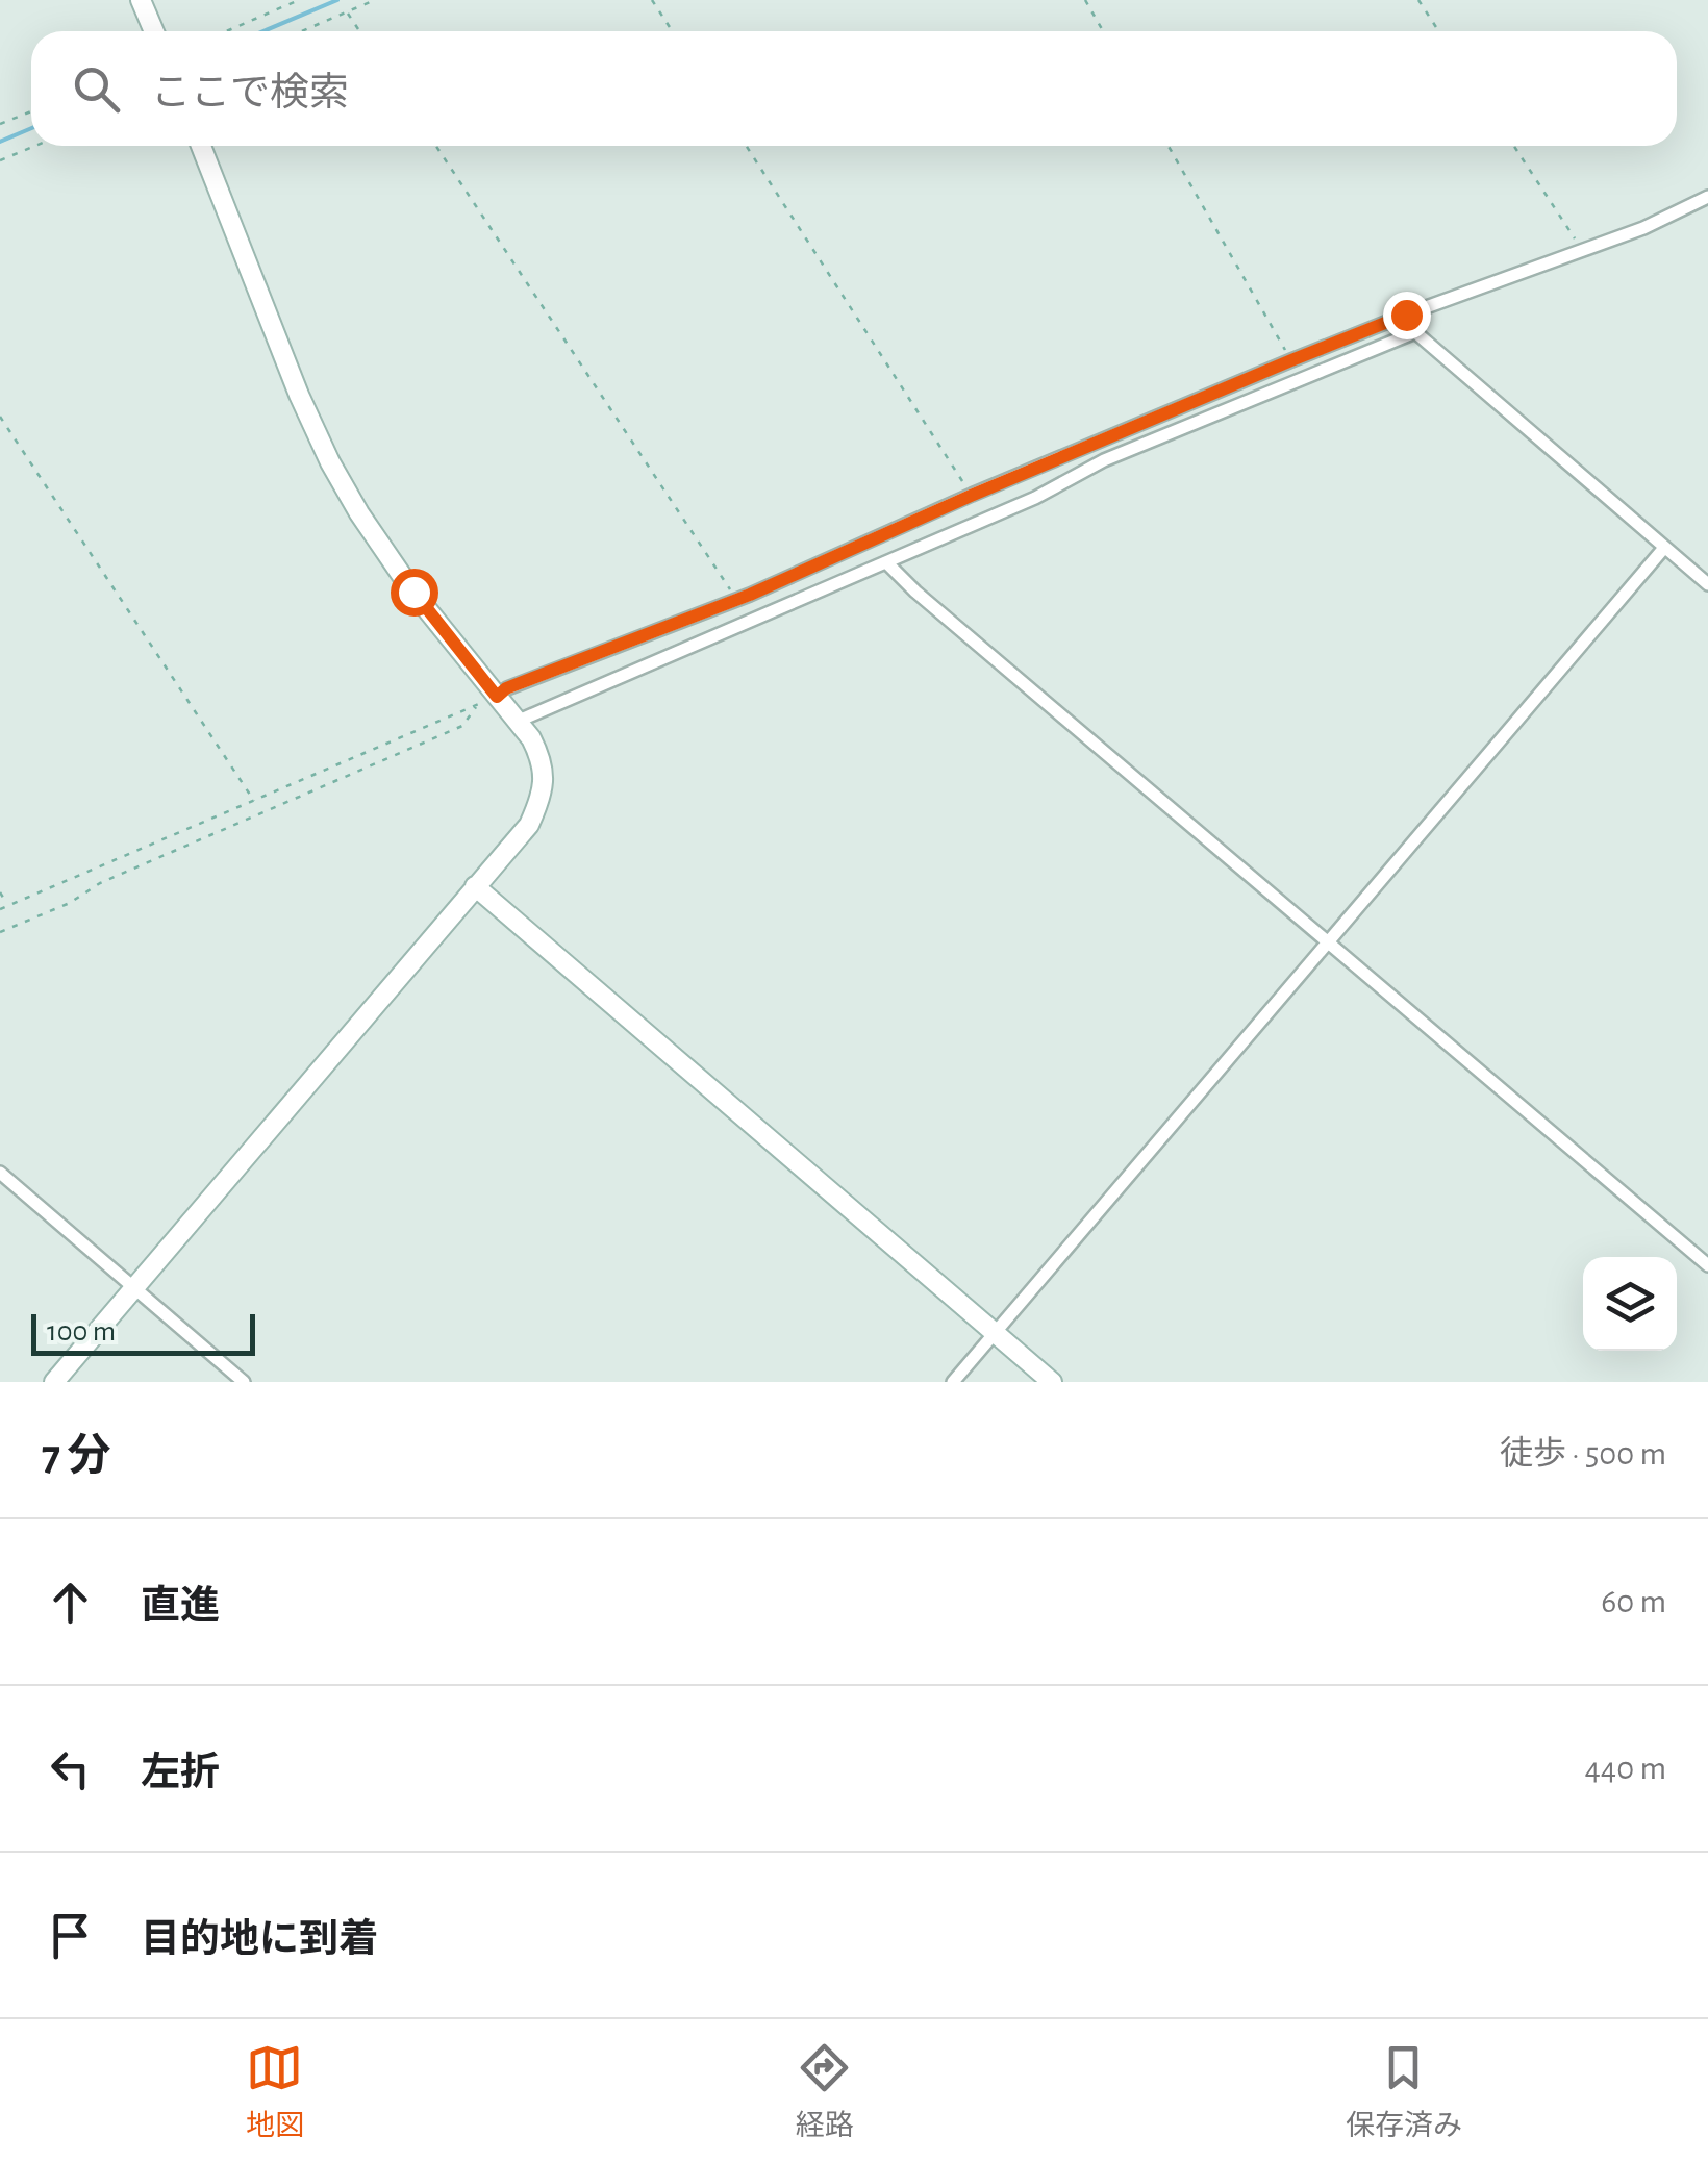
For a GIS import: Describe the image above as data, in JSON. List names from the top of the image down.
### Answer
{
  "scale_bar": "100 m",
  "page": {
    "search": "ここで検索",
    "scale": "100 m",
    "heading": ["7 分", "徒歩 · 500 m"],
    "list": [
      ["直進", "60 m"],
      ["左折", "440 m"],
      "目的地に到着"
    ],
    "nav": ["地図", "経路", "保存済み"]
  }
}
